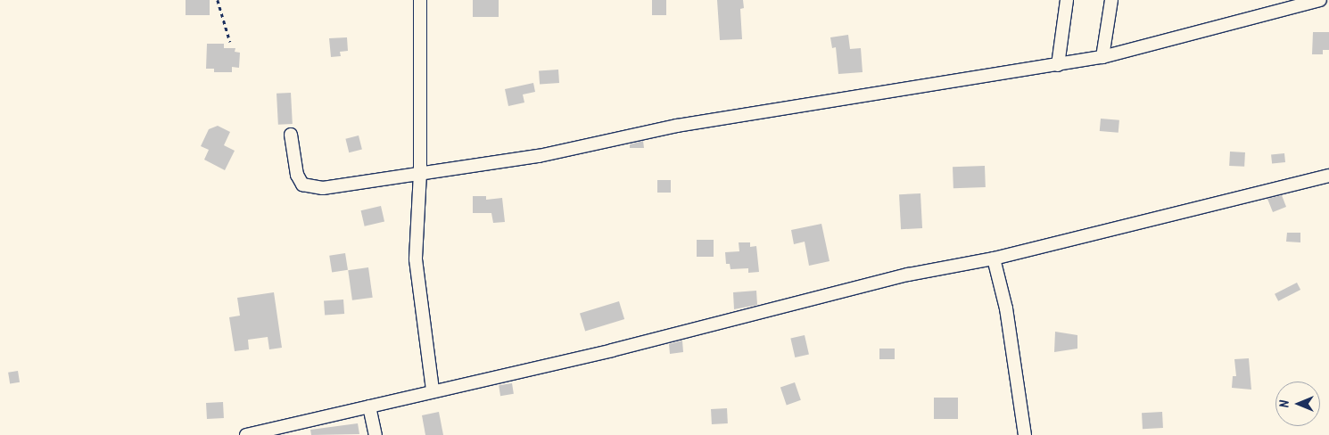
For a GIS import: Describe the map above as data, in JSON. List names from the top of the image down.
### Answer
{
  "north": "left"
}
